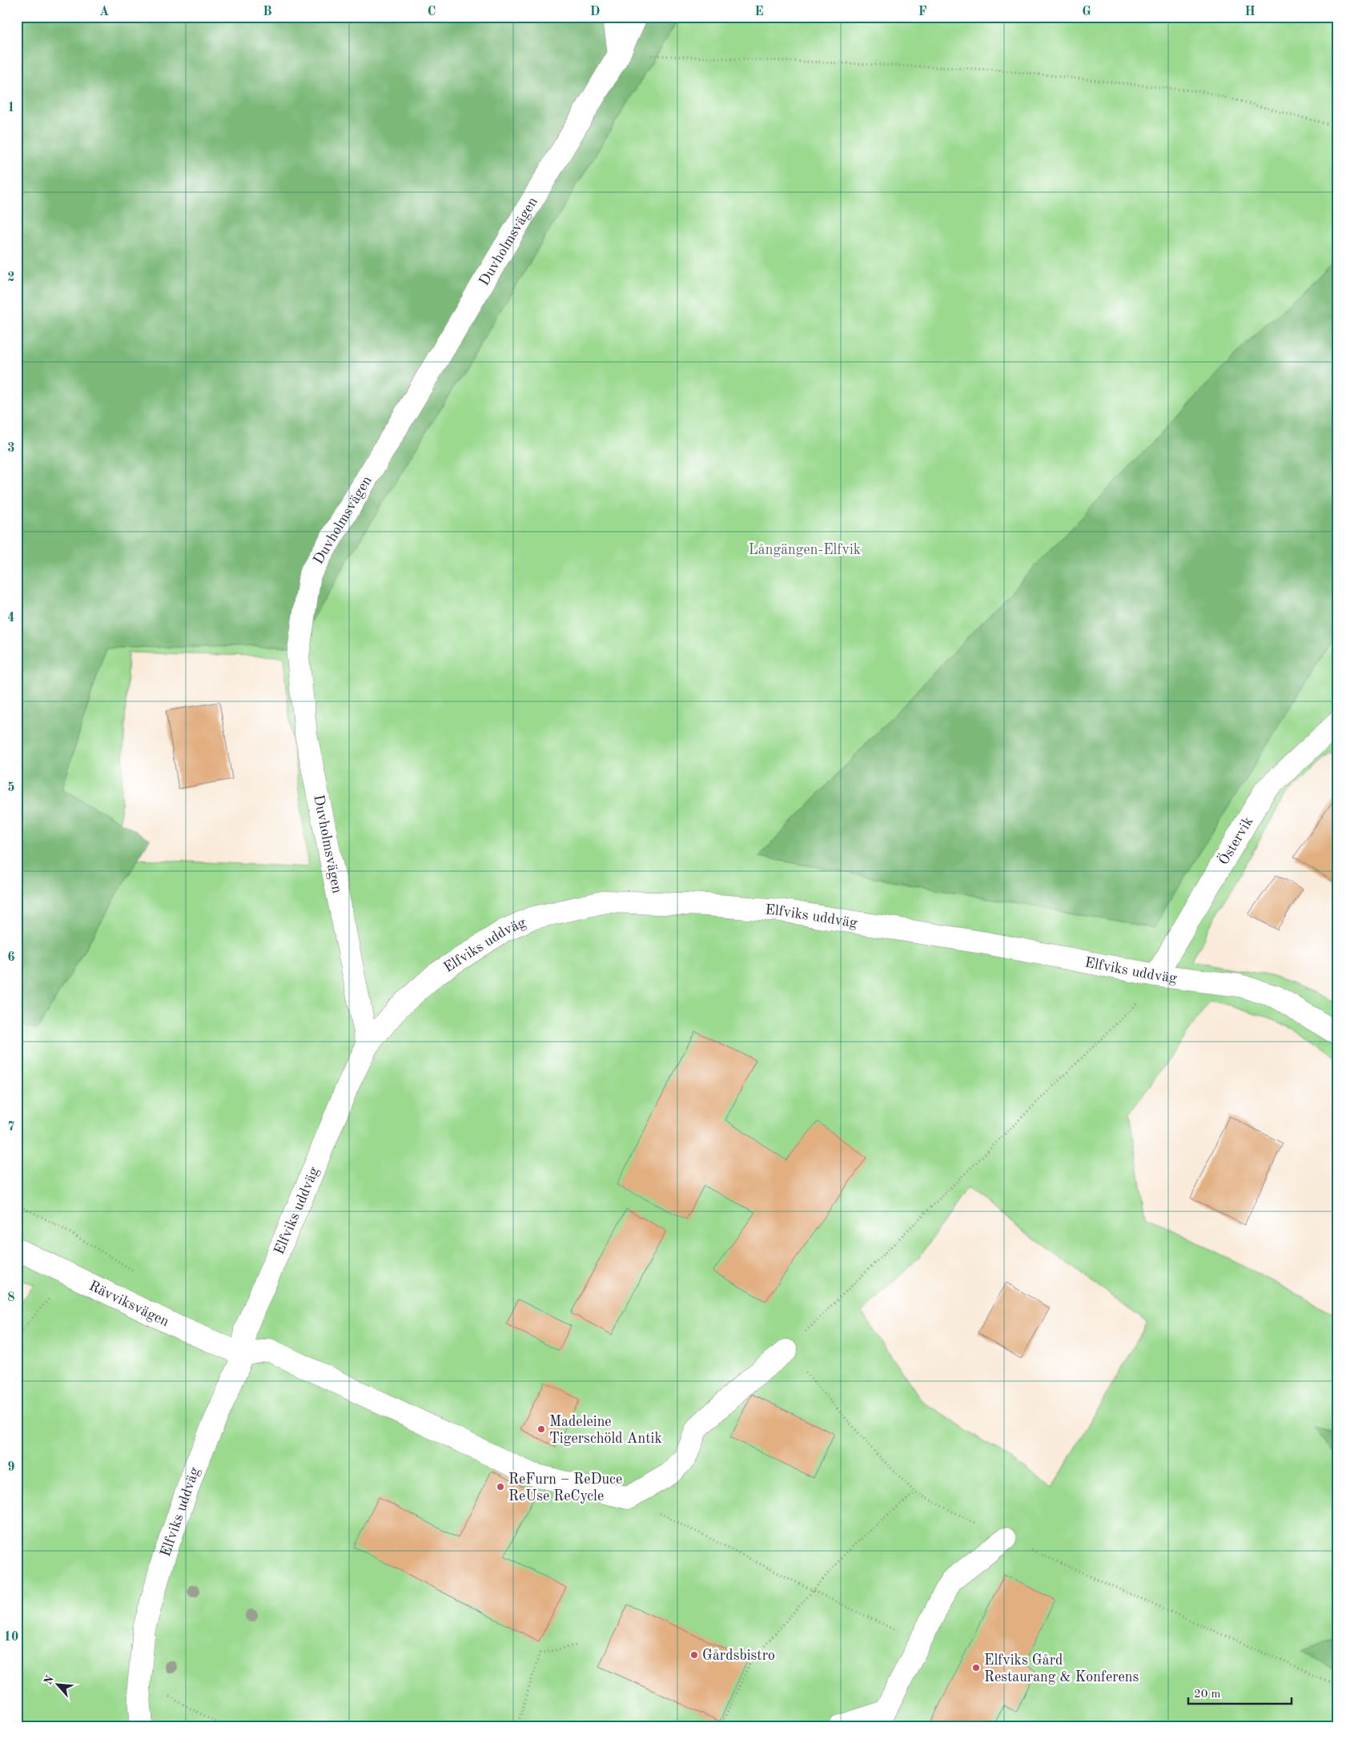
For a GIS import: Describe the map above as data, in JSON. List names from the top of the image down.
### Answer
{
  "streets": {
    "street": [
      "Duvholmsvägen",
      "Östervik",
      "Elfviks uddväg",
      "Rävviksvägen"
    ]
  },
  "crossings": [
    ["Duvholmsvägen", "Elfviks uddväg"],
    ["Östervik", "Elfviks uddväg"],
    ["Elfviks uddväg", "Rävviksvägen"]
  ],
  "parks": ["Långängen-Elfvik"],
  "places": [
    "Madeleine Tigerschöld Antik",
    "ReFurn – ReDuce ReUse ReCycle",
    "Gårdsbistro",
    "Elfviks Gård Restaurang & Konferens"
  ],
  "scale_bar": "20 m",
  "north": "top left",
  "grid": {
    "columns": [
      "A",
      "B",
      "C",
      "D",
      "E",
      "F",
      "G",
      "H"
    ],
    "rows": [
      "1",
      "2",
      "3",
      "4",
      "5",
      "6",
      "7",
      "8",
      "9",
      "10"
    ]
  }
}
